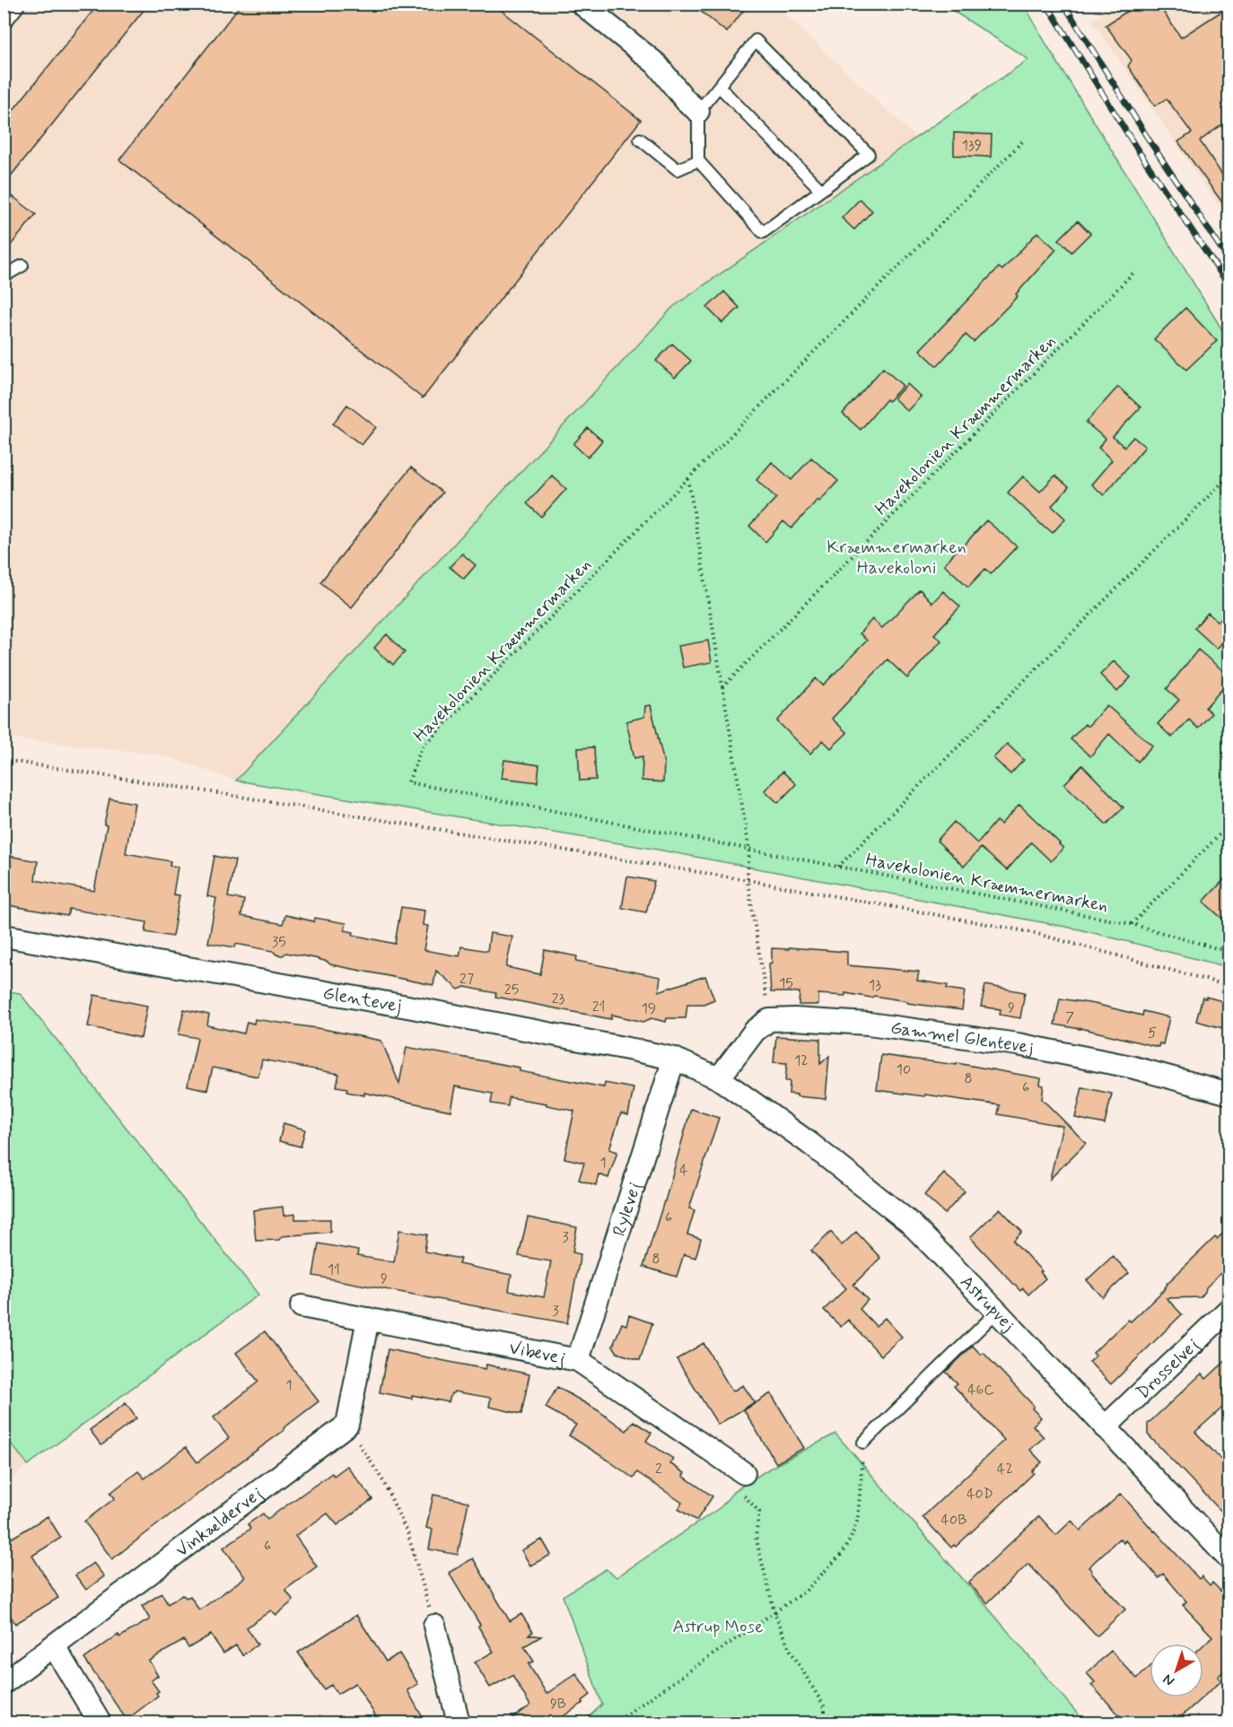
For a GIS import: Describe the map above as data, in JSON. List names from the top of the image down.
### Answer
{
  "streets": {
    "street": [
      "Glentevej",
      "Gammel Glentevej",
      "Rylevej",
      "Astrupvej",
      "Vibevej",
      "Drosselvej",
      "Vinkældervej"
    ],
    "path": ["Havekolonien Kræmmermarken"]
  },
  "crossings": [
    ["Glentevej", "Rylevej"],
    ["Glentevej", "Astrupvej"],
    ["Rylevej", "Vibevej"],
    ["Astrupvej", "Drosselvej"]
  ],
  "parks": ["Kræmmermarken Havekoloni", "Astrup Mose"],
  "house_numbers": [
    "139",
    "35",
    "27",
    "15",
    "13",
    "25",
    "23",
    "21",
    "9",
    "19",
    "7",
    "5",
    "12",
    "10",
    "8",
    "6",
    "1",
    "4",
    "6",
    "3",
    "8",
    "11",
    "9",
    "3",
    "1",
    "46C",
    "2",
    "42",
    "40D",
    "40B",
    "6",
    "9B"
  ],
  "north": "bottom left"
}
